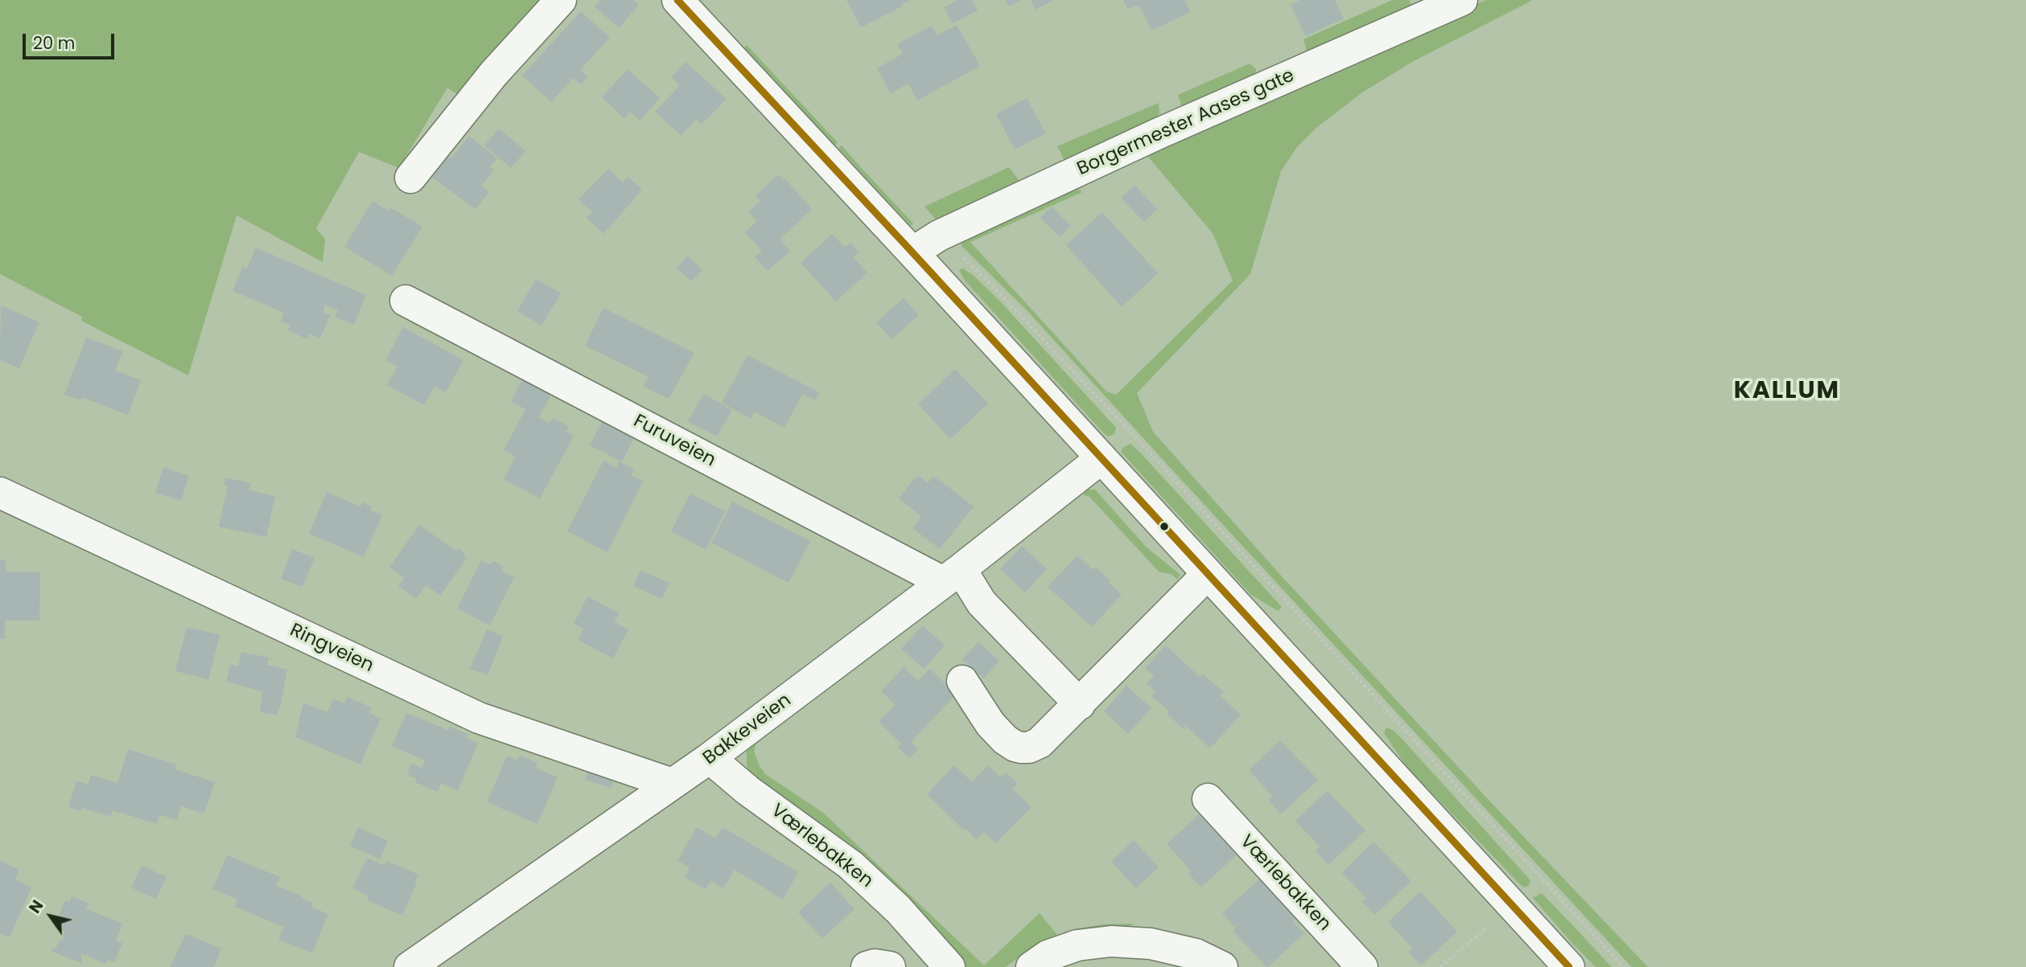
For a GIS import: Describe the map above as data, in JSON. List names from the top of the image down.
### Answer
{
  "streets": {
    "street": [
      "Borgermester Aases gate",
      "Furuveien",
      "Ringveien",
      "Bakkeveien",
      "Værlebakken"
    ]
  },
  "crossings": [
    ["Furuveien", "Bakkeveien"],
    ["Ringveien", "Bakkeveien"],
    ["Bakkeveien", "Værlebakken"]
  ],
  "districts": ["KALLUM"],
  "scale_bar": "20 m",
  "north": "top left"
}
